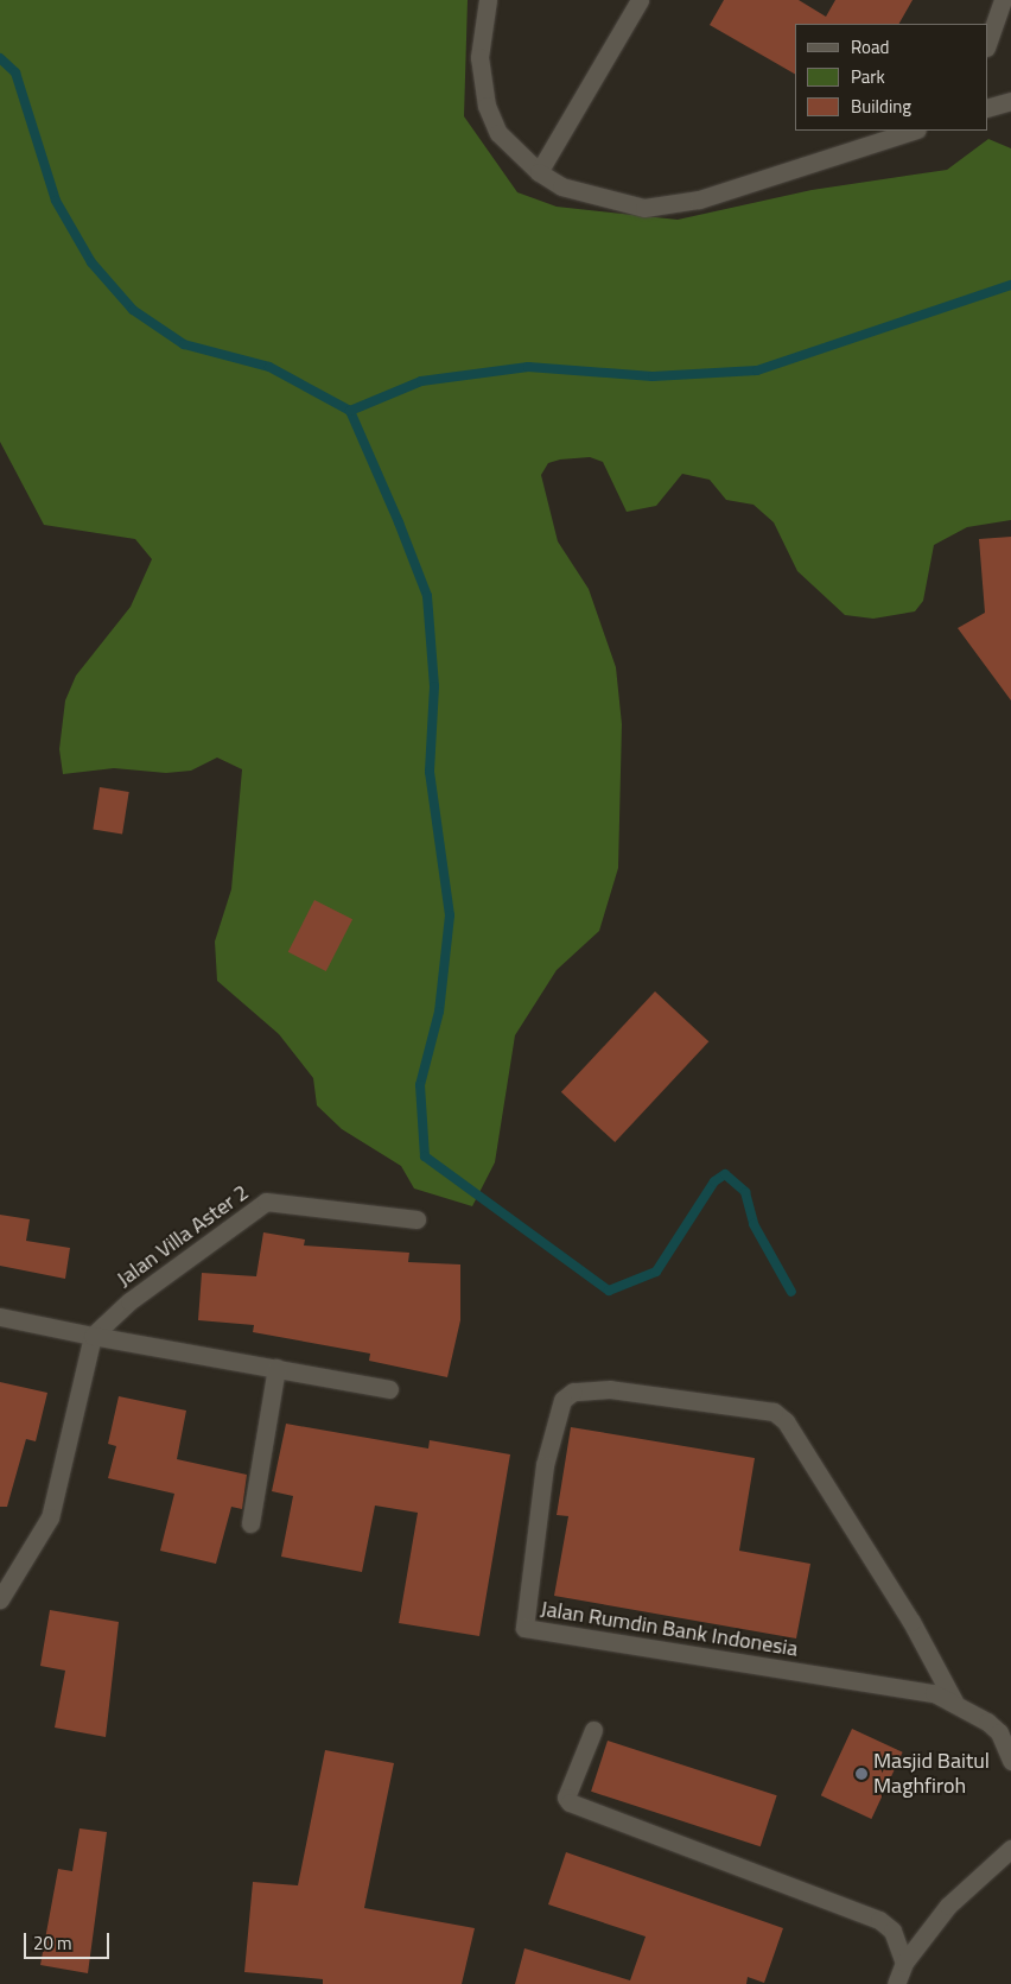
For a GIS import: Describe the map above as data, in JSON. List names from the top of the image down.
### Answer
{
  "streets": {
    "street": ["Jalan Villa Aster 2", "Jalan Rumdin Bank Indonesia"]
  },
  "places": ["Masjid Baitul Maghfiroh"],
  "legend": ["Road", "Park", "Building"],
  "scale_bar": "20 m"
}
